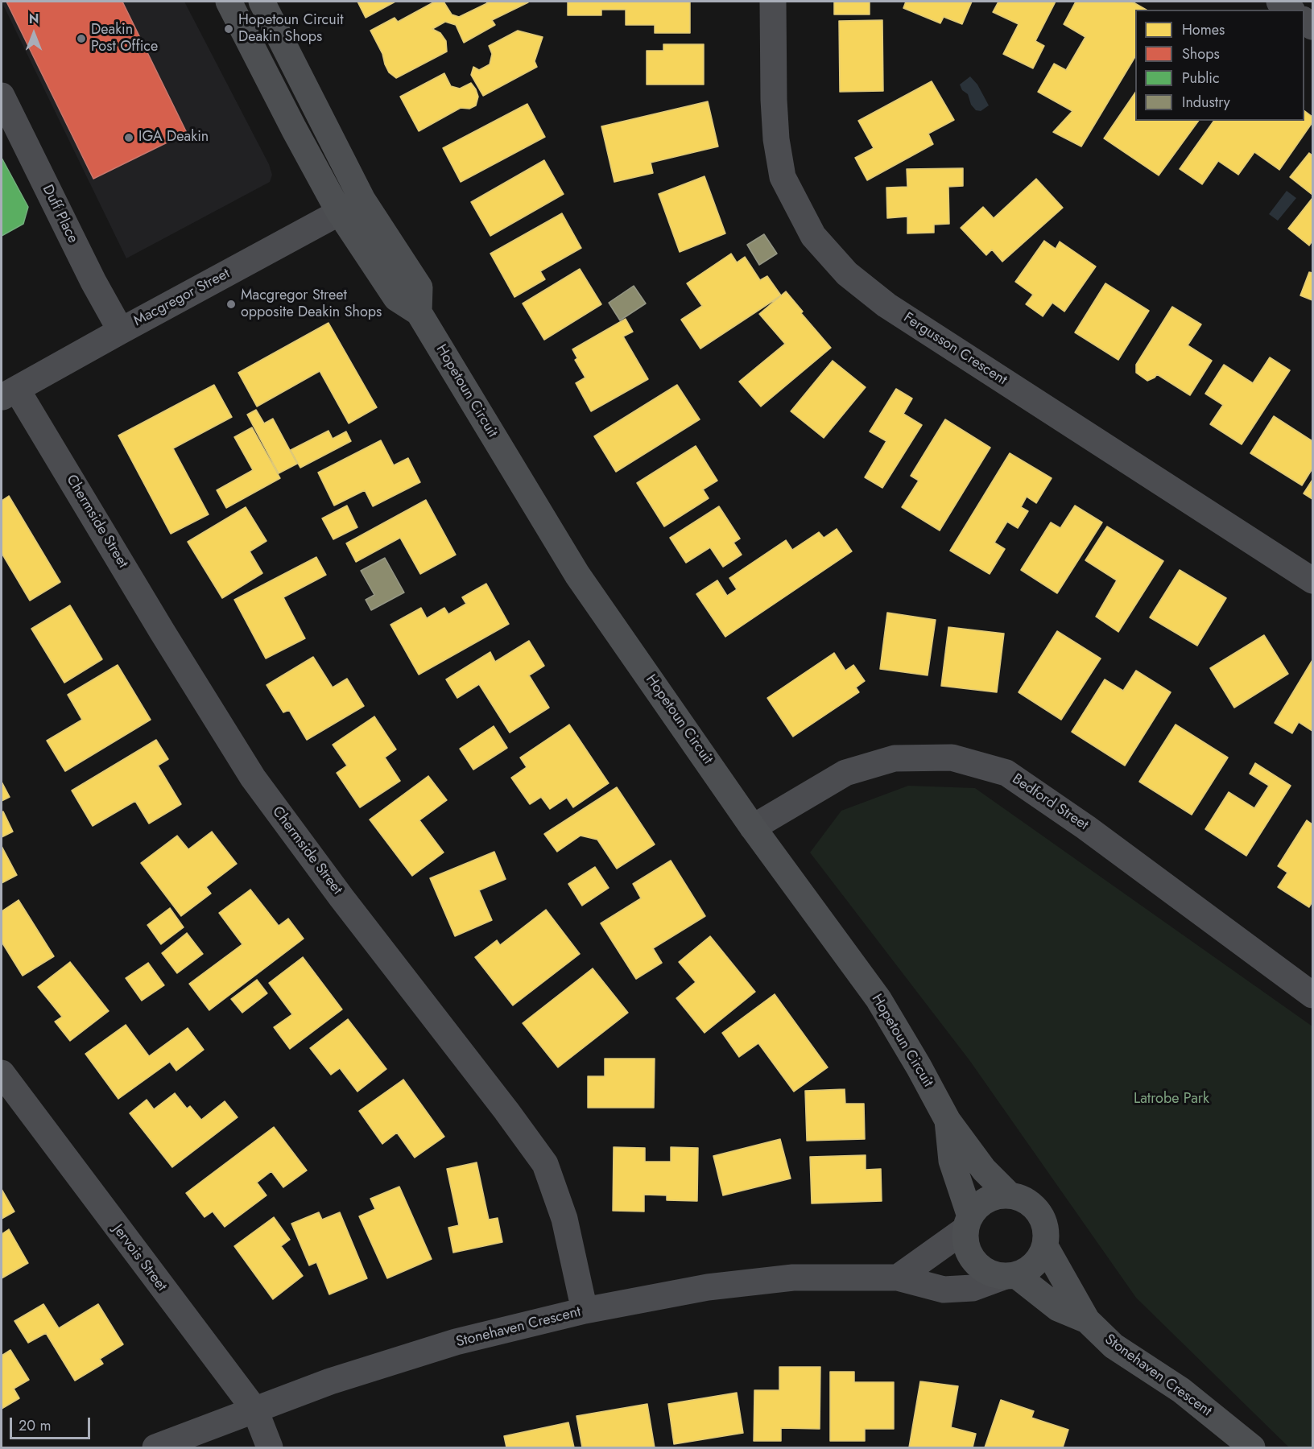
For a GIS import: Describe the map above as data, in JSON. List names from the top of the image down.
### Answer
{
  "streets": {
    "main road": ["Hopetoun Circuit", "Stonehaven Crescent"],
    "street": [
      "Duff Place",
      "Macgregor Street",
      "Fergusson Crescent",
      "Chermside Street",
      "Bedford Street",
      "Jervois Street"
    ]
  },
  "crossings": [
    ["Duff Place", "Macgregor Street"],
    ["Macgregor Street", "Hopetoun Circuit"],
    ["Macgregor Street", "Chermside Street"],
    ["Hopetoun Circuit", "Bedford Street"],
    ["Hopetoun Circuit", "Stonehaven Crescent"],
    ["Chermside Street", "Stonehaven Crescent"],
    ["Jervois Street", "Stonehaven Crescent"]
  ],
  "parks": ["Latrobe Park"],
  "places": [
    "Hopetoun Circuit Deakin Shops",
    "Deakin Post Office",
    "IGA Deakin",
    "Macgregor Street opposite Deakin Shops"
  ],
  "legend": [
    "Homes",
    "Shops",
    "Public",
    "Industry"
  ],
  "scale_bar": "20 m",
  "north": "top"
}
